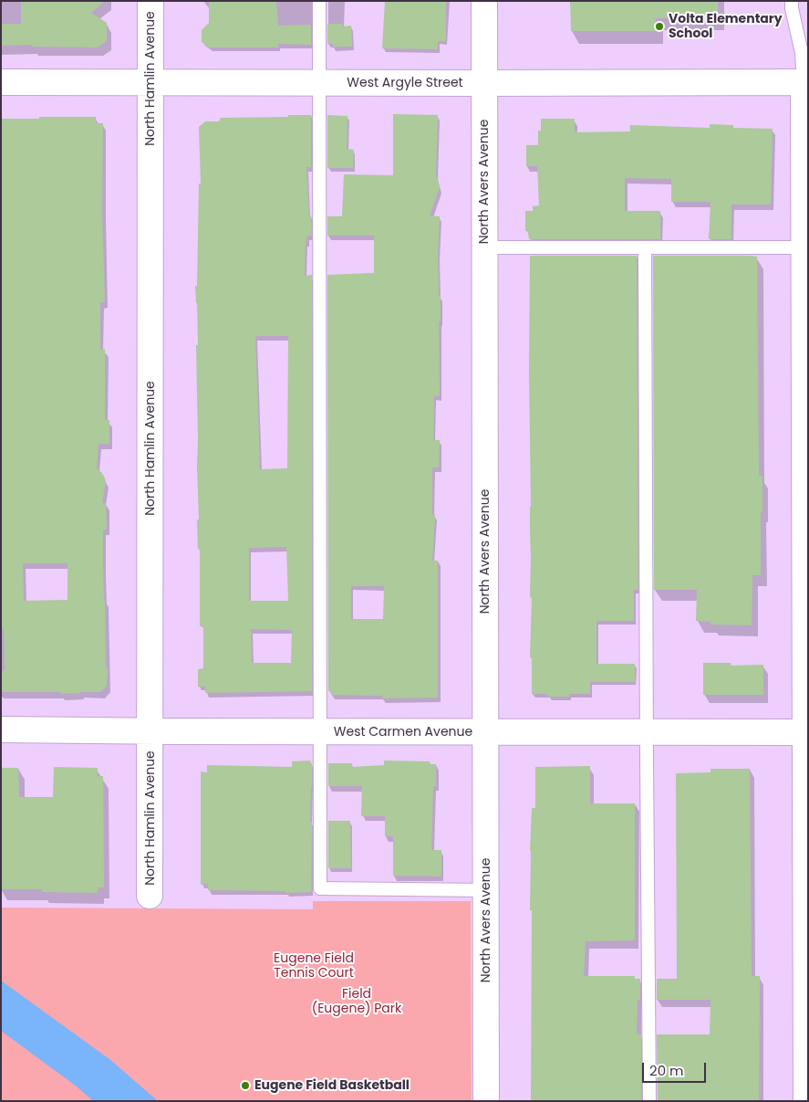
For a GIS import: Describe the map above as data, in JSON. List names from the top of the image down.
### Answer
{
  "streets": {
    "street": [
      "North Hamlin Avenue",
      "West Argyle Street",
      "North Avers Avenue",
      "West Carmen Avenue"
    ]
  },
  "crossings": [
    ["North Hamlin Avenue", "West Argyle Street"],
    ["North Hamlin Avenue", "West Carmen Avenue"],
    ["West Argyle Street", "North Avers Avenue"],
    ["North Avers Avenue", "West Carmen Avenue"]
  ],
  "parks": ["Eugene Field Tennis Court", "Field (Eugene) Park"],
  "places": ["Volta Elementary School", "Eugene Field Basketball"],
  "scale_bar": "20 m"
}
